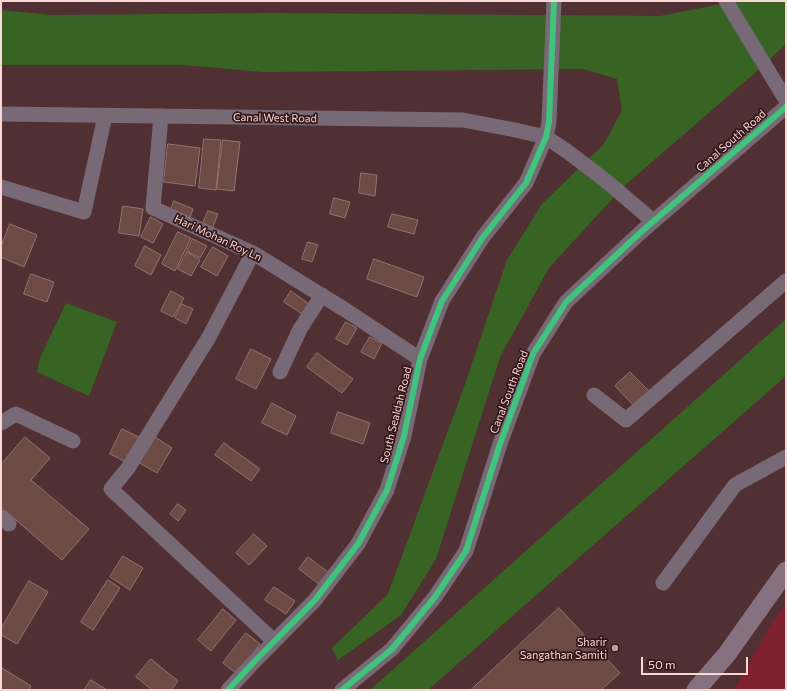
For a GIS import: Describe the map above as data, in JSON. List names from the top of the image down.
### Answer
{
  "streets": {
    "street": [
      "Canal West Road",
      "Canal South Road",
      "Hari Mohan Roy Ln",
      "South Sealdah Road"
    ]
  },
  "crossings": [
    ["Canal West Road", "Hari Mohan Roy Ln"],
    ["Canal West Road", "South Sealdah Road"],
    ["Hari Mohan Roy Ln", "South Sealdah Road"]
  ],
  "places": ["Sharir Sangathan Samiti"],
  "scale_bar": "50 m"
}
